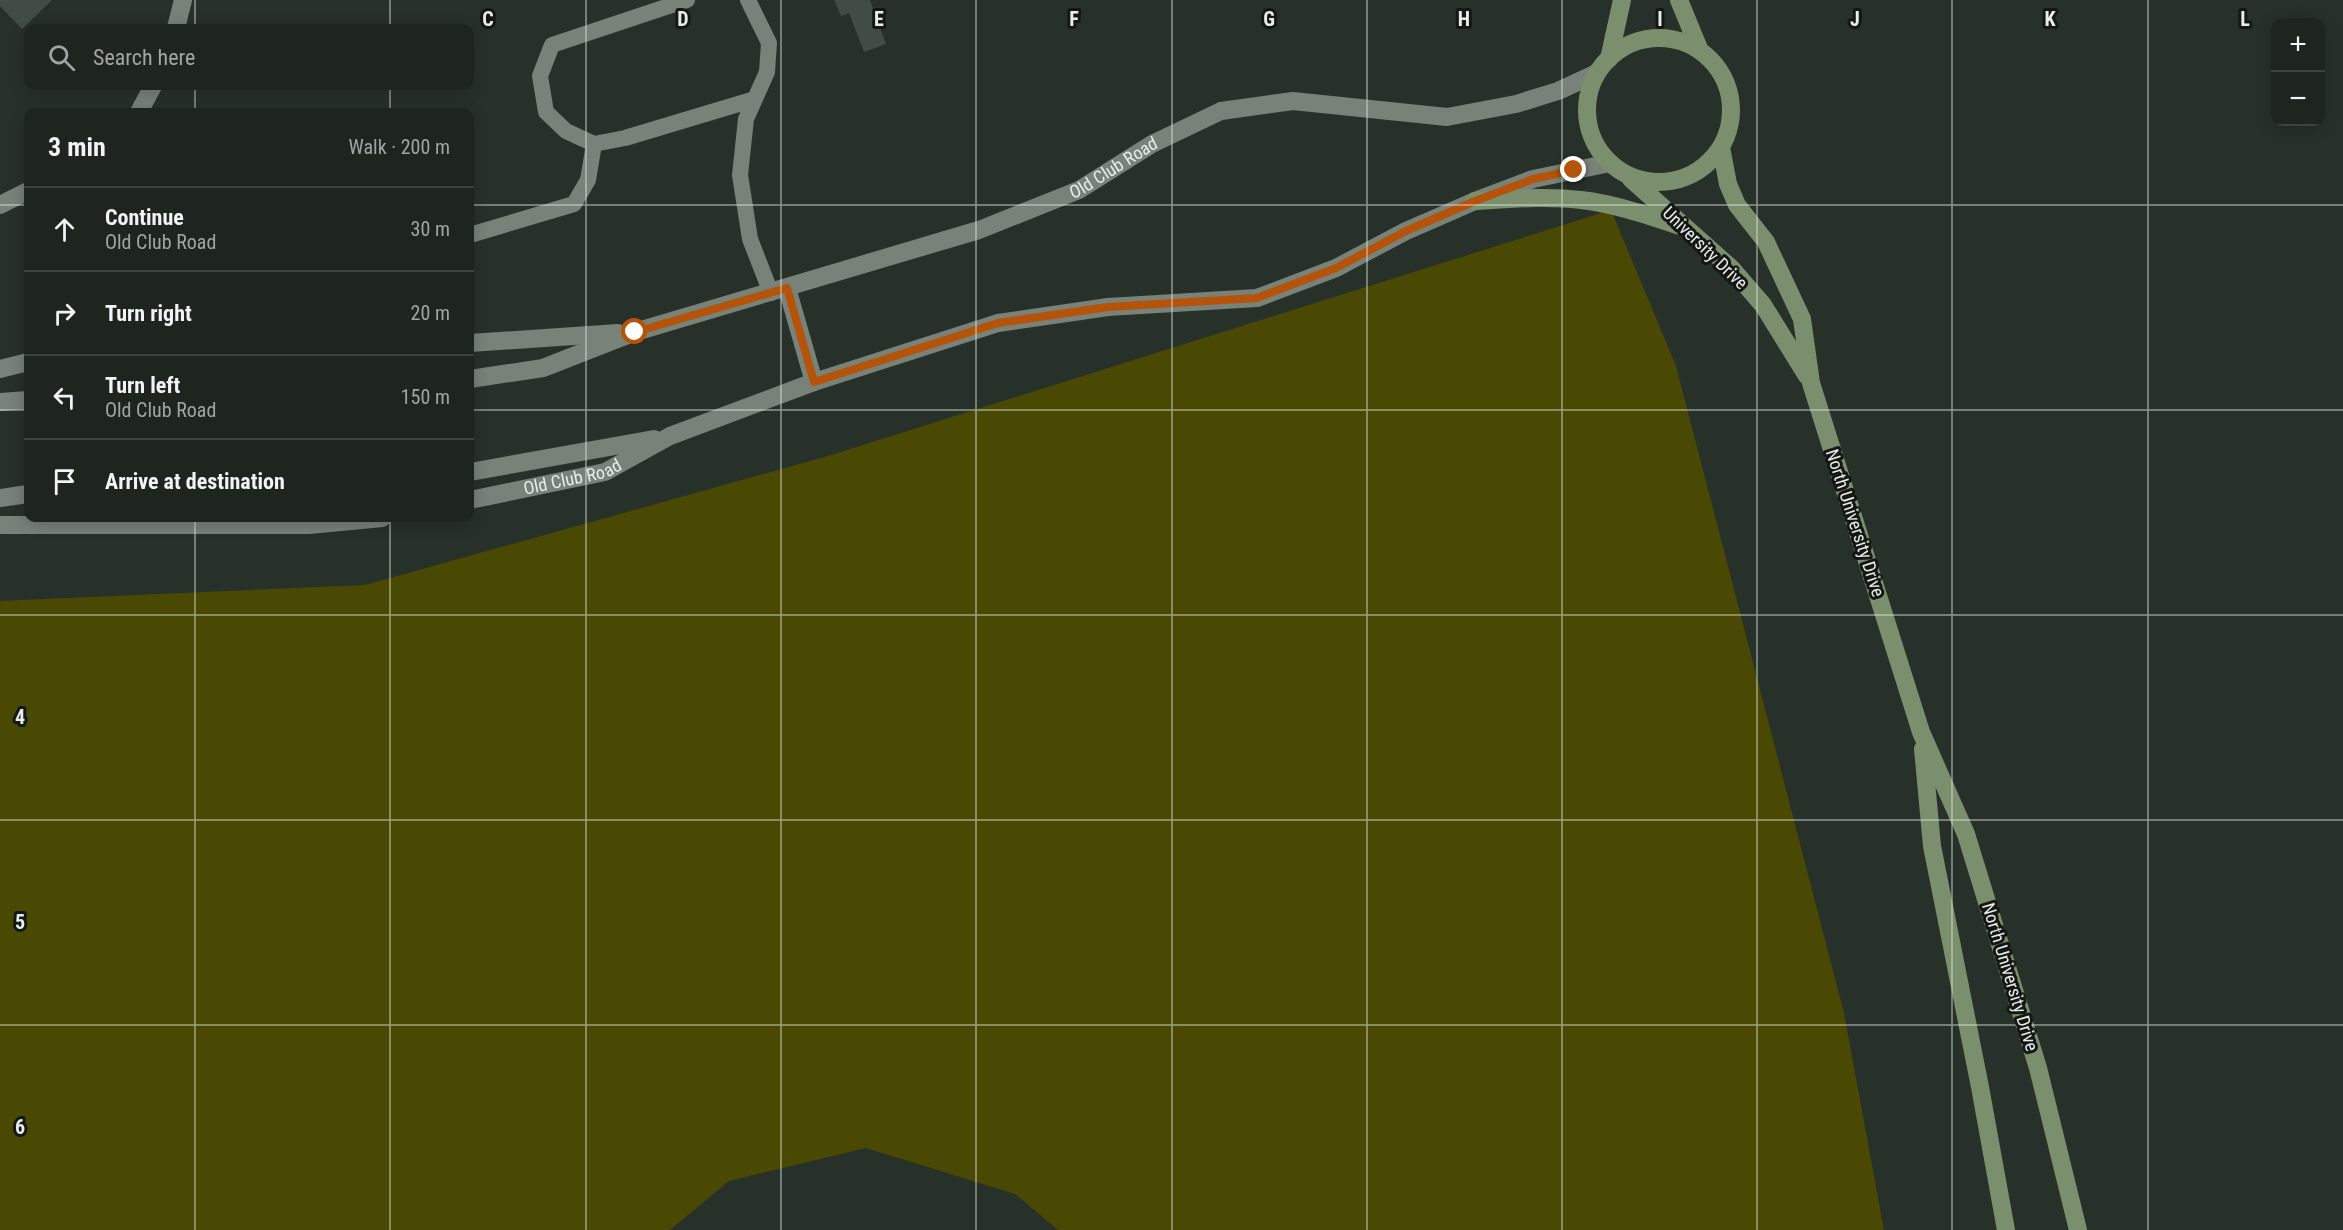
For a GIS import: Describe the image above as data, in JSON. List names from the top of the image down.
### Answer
{
  "streets": {
    "main road": ["University Drive", "North University Drive"],
    "street": ["Old Club Road"]
  },
  "crossings": [
    ["Old Club Road", "University Drive"],
    ["University Drive", "North University Drive"]
  ],
  "page": {
    "map_buttons": ["+", "−"],
    "search": "Search here",
    "heading": ["3 min", "Walk · 200 m"],
    "list": [
      ["Continue", "Old Club Road", "30 m"],
      ["Turn right", "20 m"],
      ["Turn left", "Old Club Road", "150 m"],
      "Arrive at destination"
    ]
  },
  "grid": {
    "columns": [
      "C",
      "D",
      "E",
      "F",
      "G",
      "H",
      "I",
      "J",
      "K",
      "L"
    ],
    "rows": ["4", "5", "6"]
  }
}
